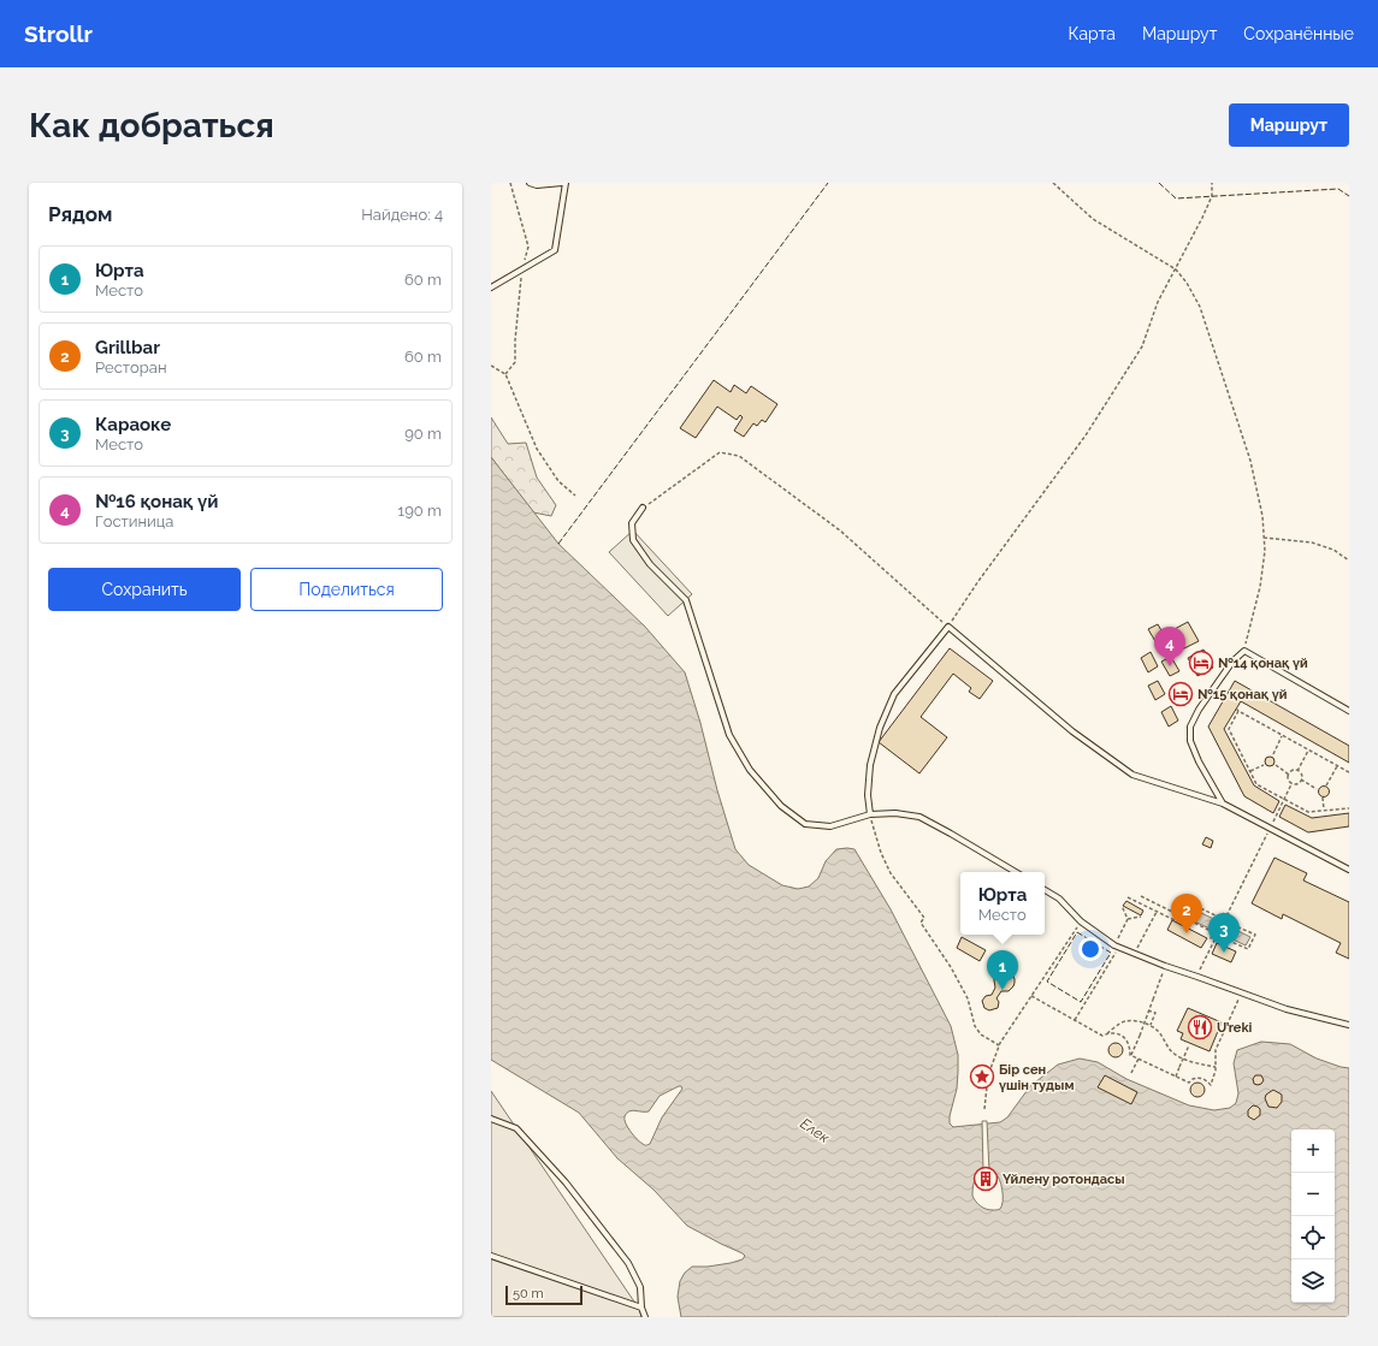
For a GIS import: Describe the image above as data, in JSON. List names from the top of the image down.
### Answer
{
  "water": ["Елек"],
  "places": {
    "hotel": ["№14 қонақ үй", "№15 қонақ үй"],
    "restaurant": ["U’reki"],
    "place": ["Бір сен үшін тудым"],
    "building": ["Үйлену ротондaсы"]
  },
  "scale_bar": "50 m",
  "page": {
    "header": "Strollr",
    "nav": ["Карта", "Маршрут", "Сохранённые"],
    "buttons": [
      "Маршрут",
      ["Сохранить", "Поделиться"]
    ],
    "title": "Как добраться",
    "heading": ["Рядом", "Найдено: 4"],
    "list": [
      {
        "mark": "1",
        "name": "Юрта",
        "note": "Место",
        "value": "60 m"
      },
      {
        "mark": "2",
        "name": "Grillbar",
        "note": "Ресторан",
        "value": "60 m"
      },
      {
        "mark": "3",
        "name": "Караоке",
        "note": "Место",
        "value": "90 m"
      },
      {
        "mark": "4",
        "name": "№16 қонақ үй",
        "note": "Гостиница",
        "value": "190 m"
      }
    ],
    "pins": [
      "4",
      "2",
      "3",
      "1"
    ],
    "popup": ["Юрта", "Место"],
    "map_buttons": ["+", "−"],
    "scale": "50 m"
  }
}
